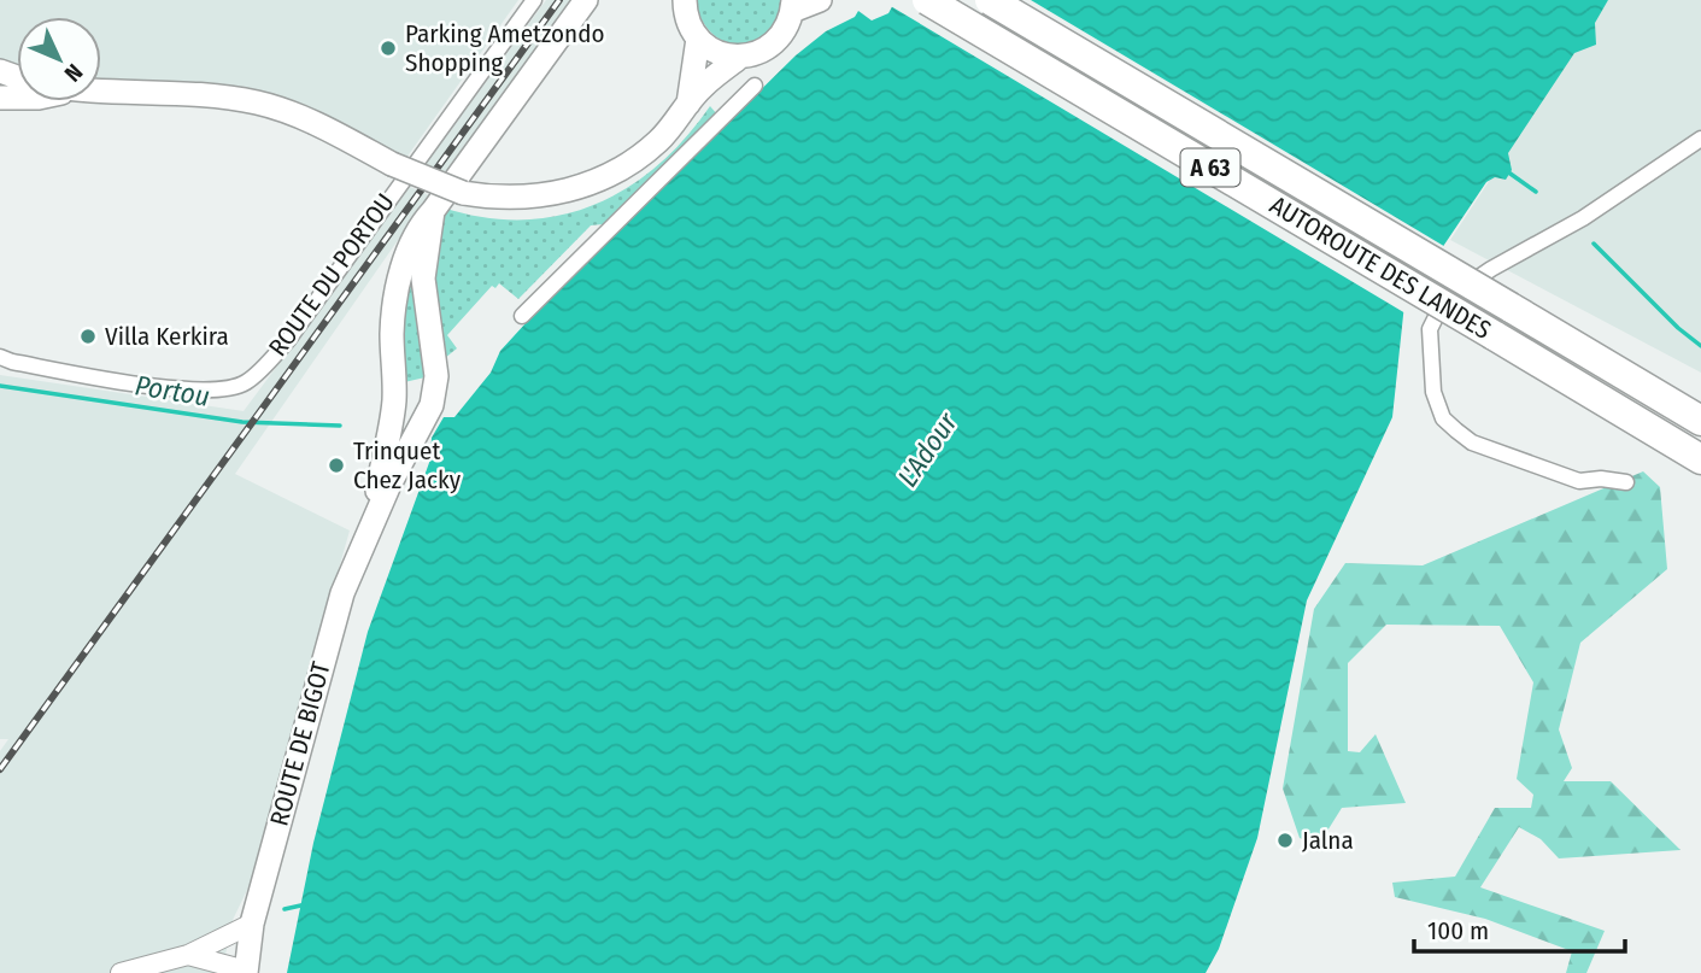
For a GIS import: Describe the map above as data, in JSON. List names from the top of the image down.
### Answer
{
  "streets": {
    "highway": ["A 63", "AUTOROUTE DES LANDES"],
    "main road": ["ROUTE DE BIGOT"],
    "street": ["ROUTE DU PORTOU"]
  },
  "water": ["Portou", "L'Adour"],
  "places": [
    "Parking Ametzondo Shopping",
    "Villa Kerkira",
    "Trinquet Chez Jacky",
    "Jalna"
  ],
  "scale_bar": "100 m",
  "north": "bottom right"
}
